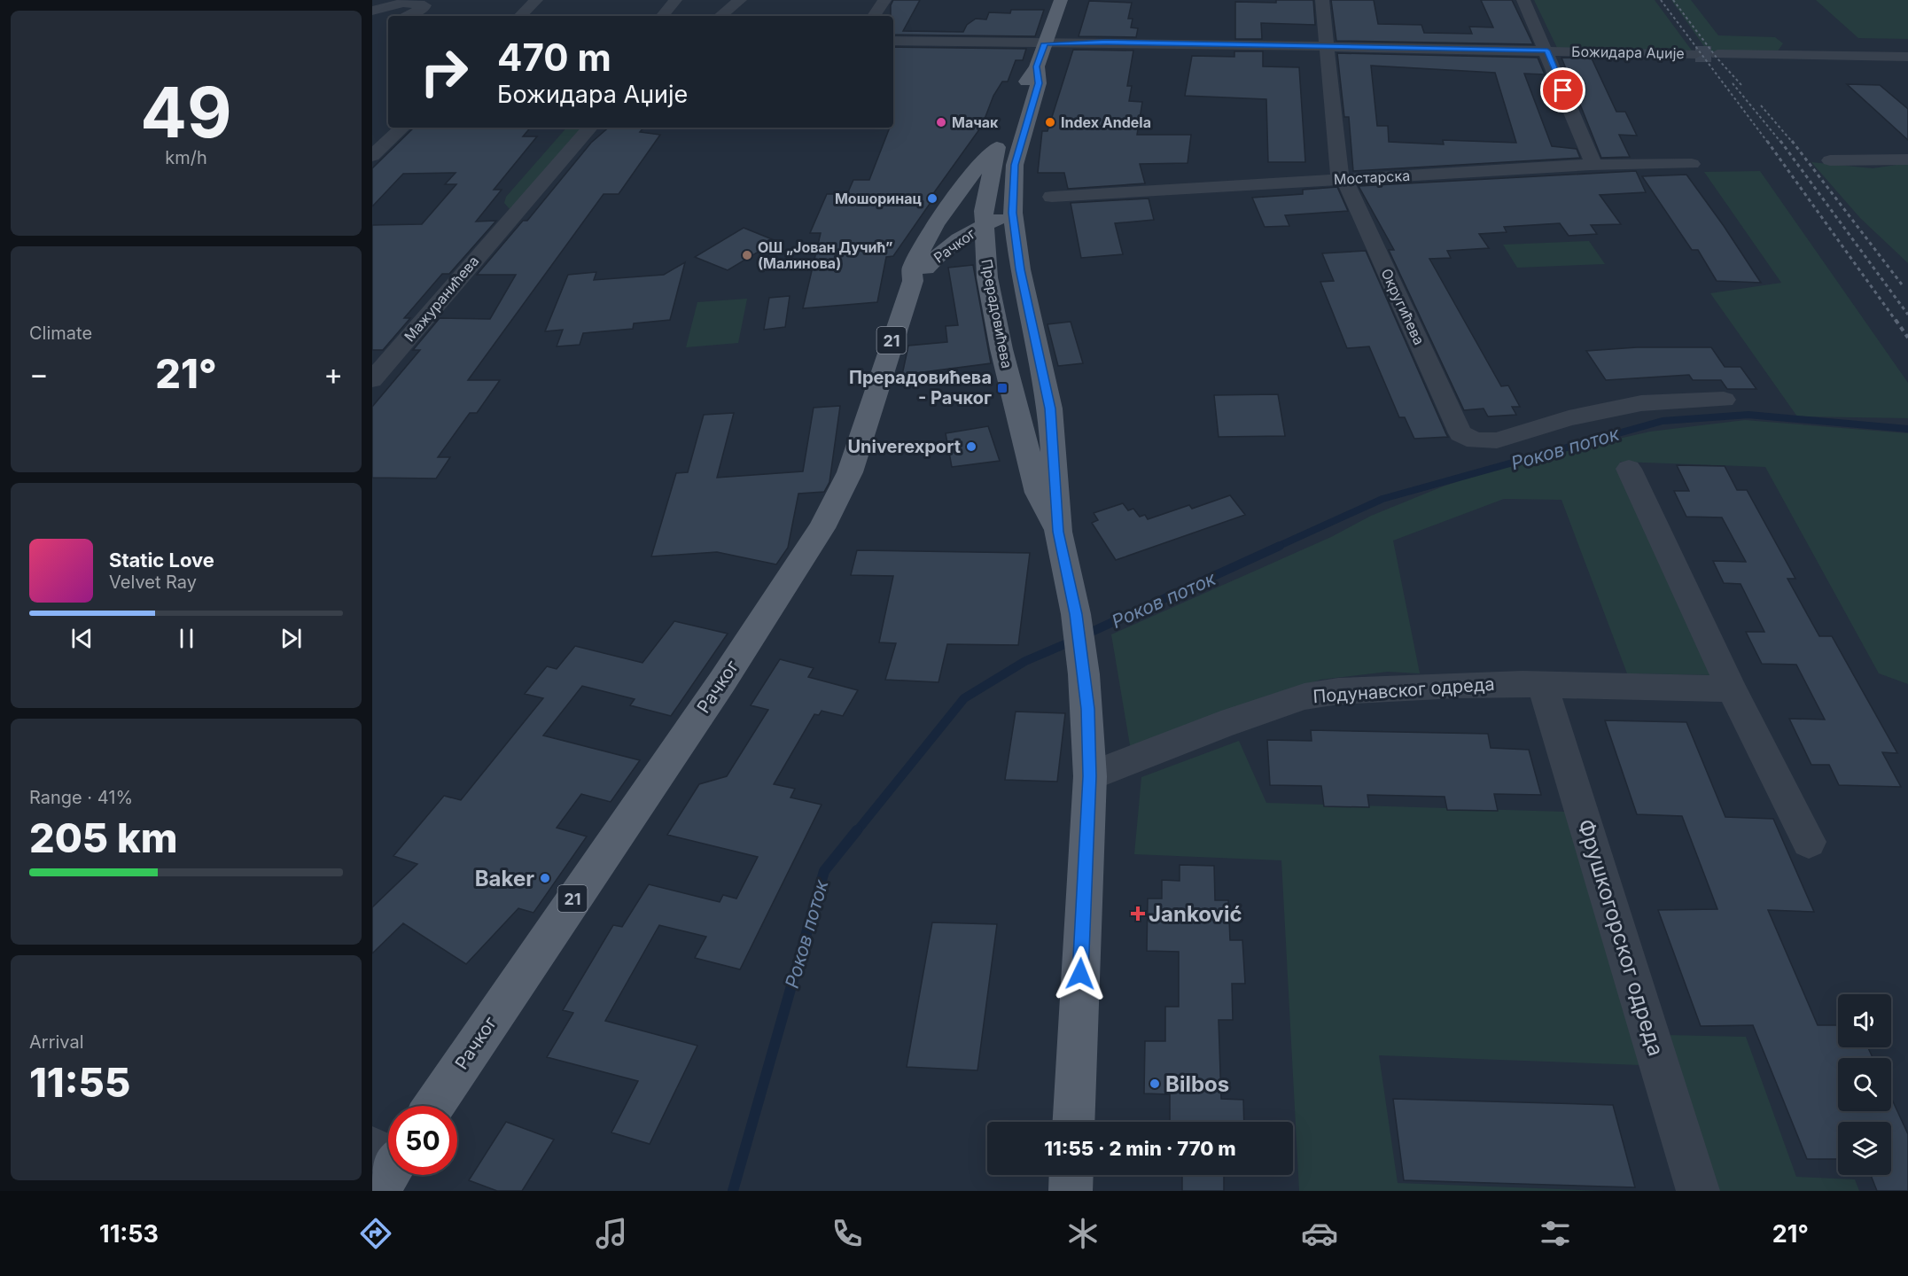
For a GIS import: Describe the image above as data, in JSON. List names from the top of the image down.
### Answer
{
  "streets": {
    "main road": ["Рачког", "Прерадовићева", "21"],
    "street": [
      "Божидара Аџије",
      "Мостарска",
      "Мажуранићева",
      "Округићева",
      "Подунавског одреда",
      "Фрушкогорског одреда"
    ]
  },
  "crossings": [
    ["Божидара Аџије", "Округићева"],
    ["Божидара Аџије", "Прерадовићева"],
    ["Мостарска", "Округићева"],
    ["Рачког", "Прерадовићева"],
    ["Рачког", "21"],
    ["Прерадовићева", "21"],
    ["Прерадовићева", "Подунавског одреда"],
    ["Подунавског одреда", "Фрушкогорског одреда"]
  ],
  "water": ["Роков поток"],
  "places": {
    "other": [
      "Мачак",
      "Index Andela",
      "Мошоринац",
      "ОШ „Јован Дучић” (Малинова)",
      "Univerexport",
      "Baker",
      "Bilbos"
    ],
    "transit": ["Прерадовићева - Рачког"],
    "health": ["Janković"]
  },
  "page": {
    "tile": [
      ["49", "km/h"],
      "Climate",
      ["Range · 41%", "205 km"],
      ["Arrival", "11:55"]
    ],
    "turn": ["470 m", "Божидара Аџије"],
    "heat": ["−", "21°", "+"],
    "song": ["Static Love", "Velvet Ray"],
    "limit": "50",
    "trip": "11:55 · 2 min · 770 m",
    "tabs": ["11:53", "21°"]
  }
}
